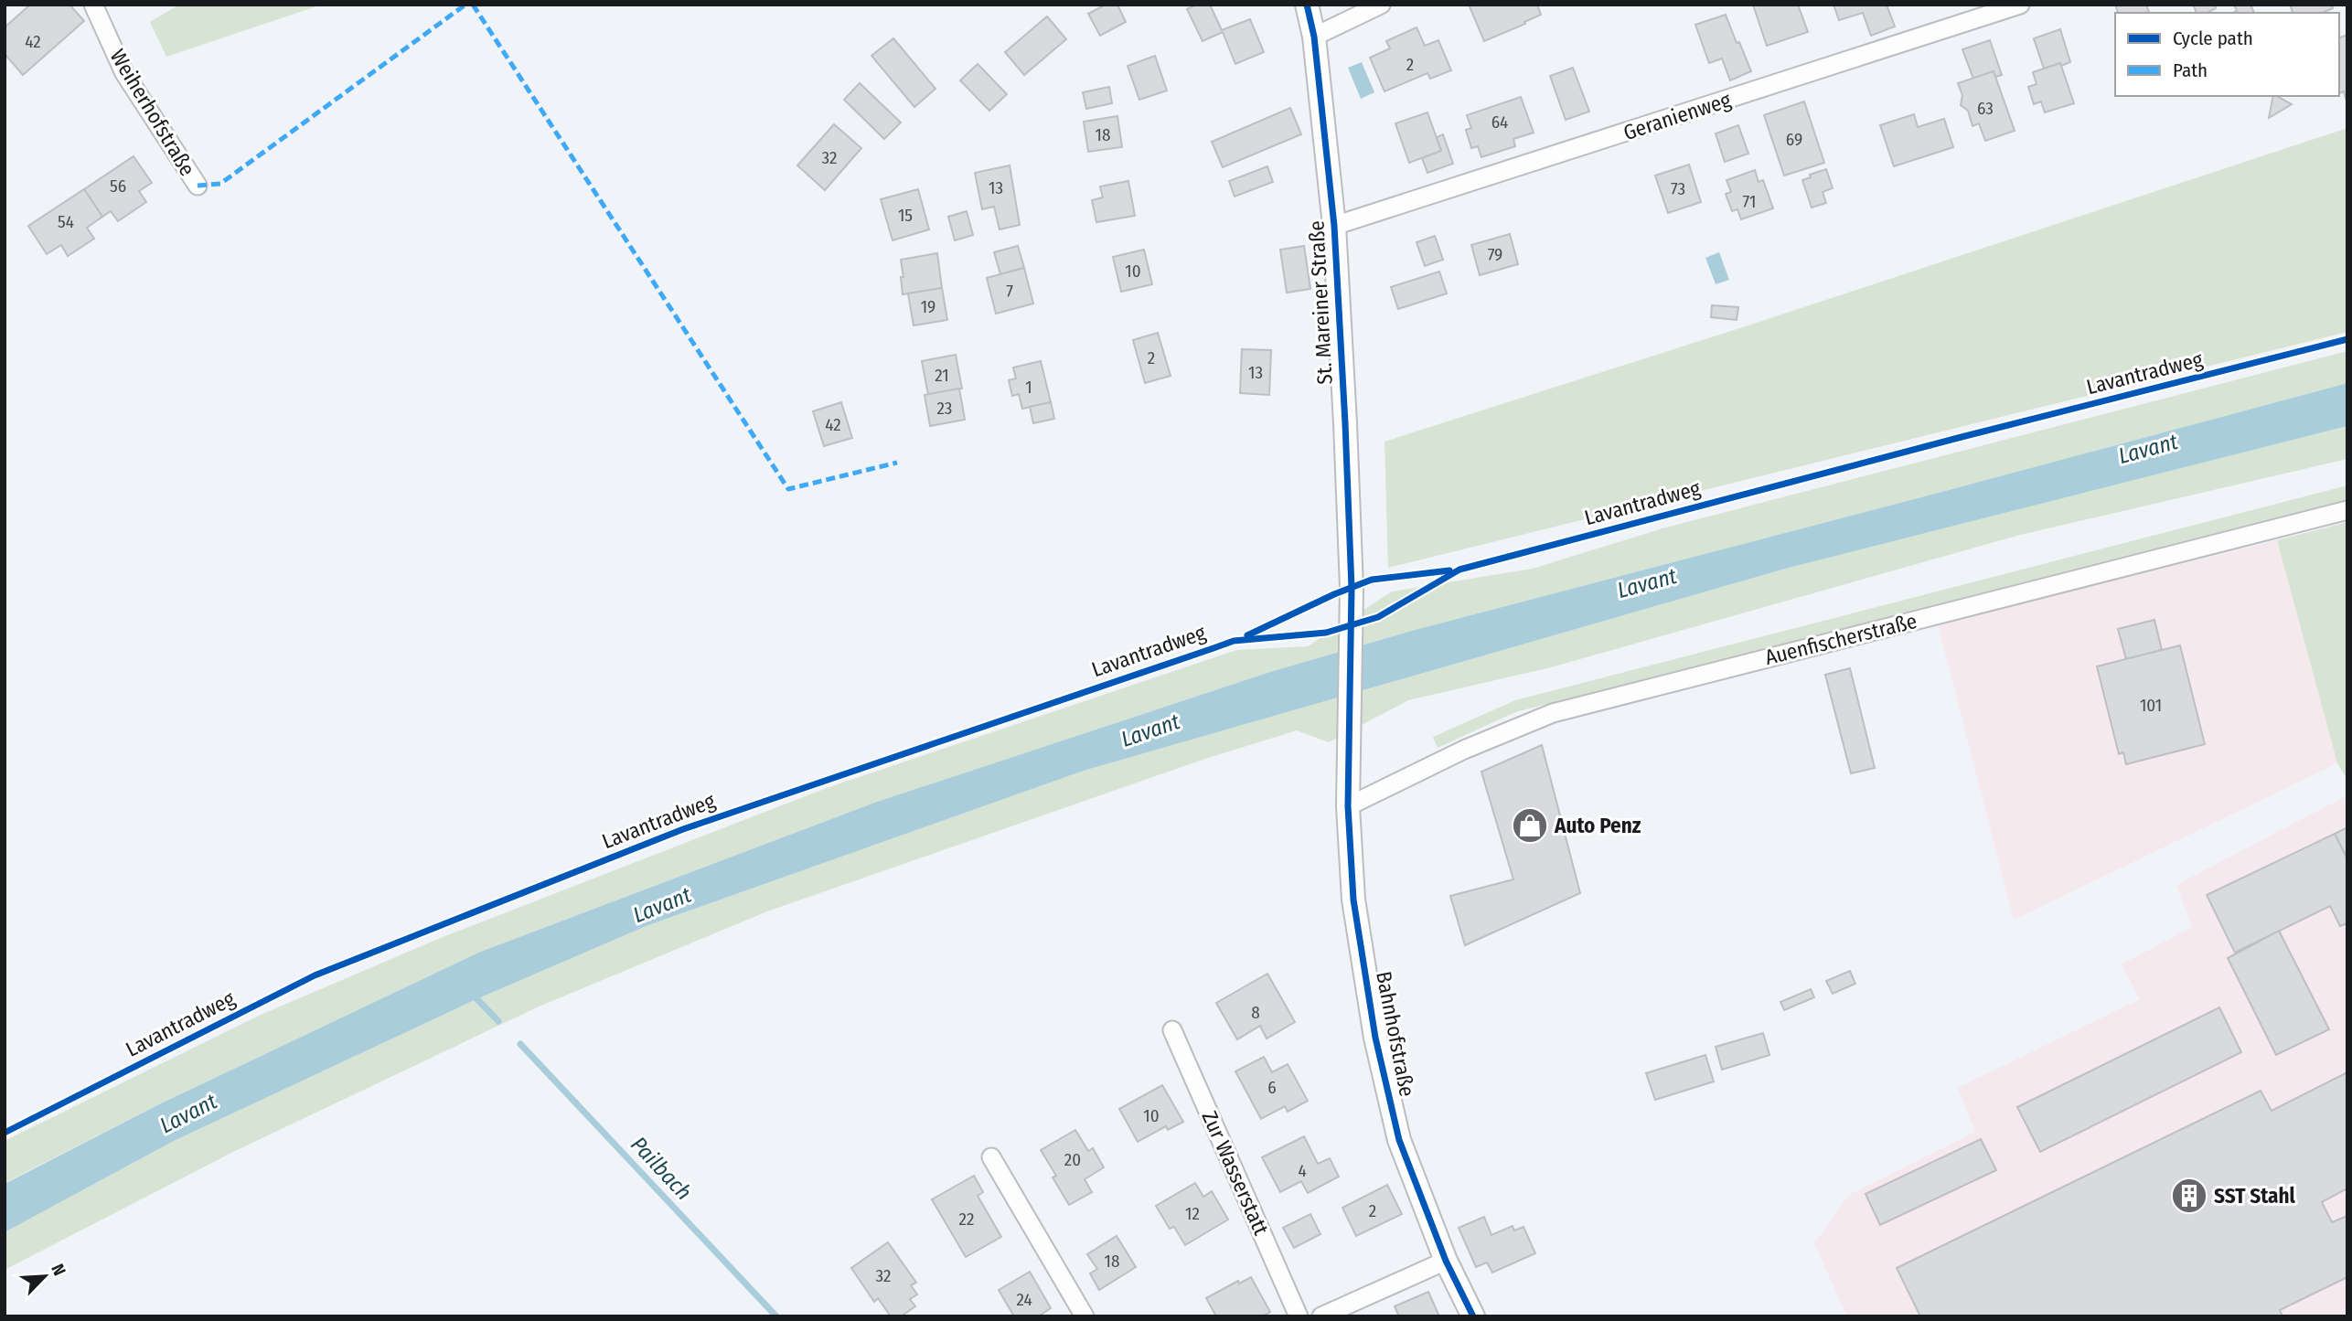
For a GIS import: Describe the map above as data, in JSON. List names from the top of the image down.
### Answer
{
  "streets": {
    "street": [
      "Weiherhofstraße",
      "Geranienweg",
      "St. Mareiner Straße",
      "Auenfischerstraße",
      "Bahnhofstraße",
      "Zur Wasserstatt"
    ],
    "cycle path": ["Lavantradweg"]
  },
  "crossings": [
    ["Geranienweg", "St. Mareiner Straße"],
    ["St. Mareiner Straße", "Bahnhofstraße"],
    ["Auenfischerstraße", "Bahnhofstraße"]
  ],
  "water": ["Lavant", "Pailbach"],
  "places": {
    "shop": ["Auto Penz"],
    "building": ["SST Stahl"]
  },
  "house_numbers": [
    "42",
    "2",
    "63",
    "64",
    "18",
    "69",
    "32",
    "56",
    "13",
    "73",
    "71",
    "15",
    "54",
    "79",
    "10",
    "7",
    "19",
    "2",
    "13",
    "21",
    "1",
    "23",
    "42",
    "101",
    "8",
    "6",
    "10",
    "20",
    "4",
    "2",
    "12",
    "22",
    "18",
    "32",
    "24"
  ],
  "legend": ["Cycle path", "Path"],
  "north": "top right"
}
